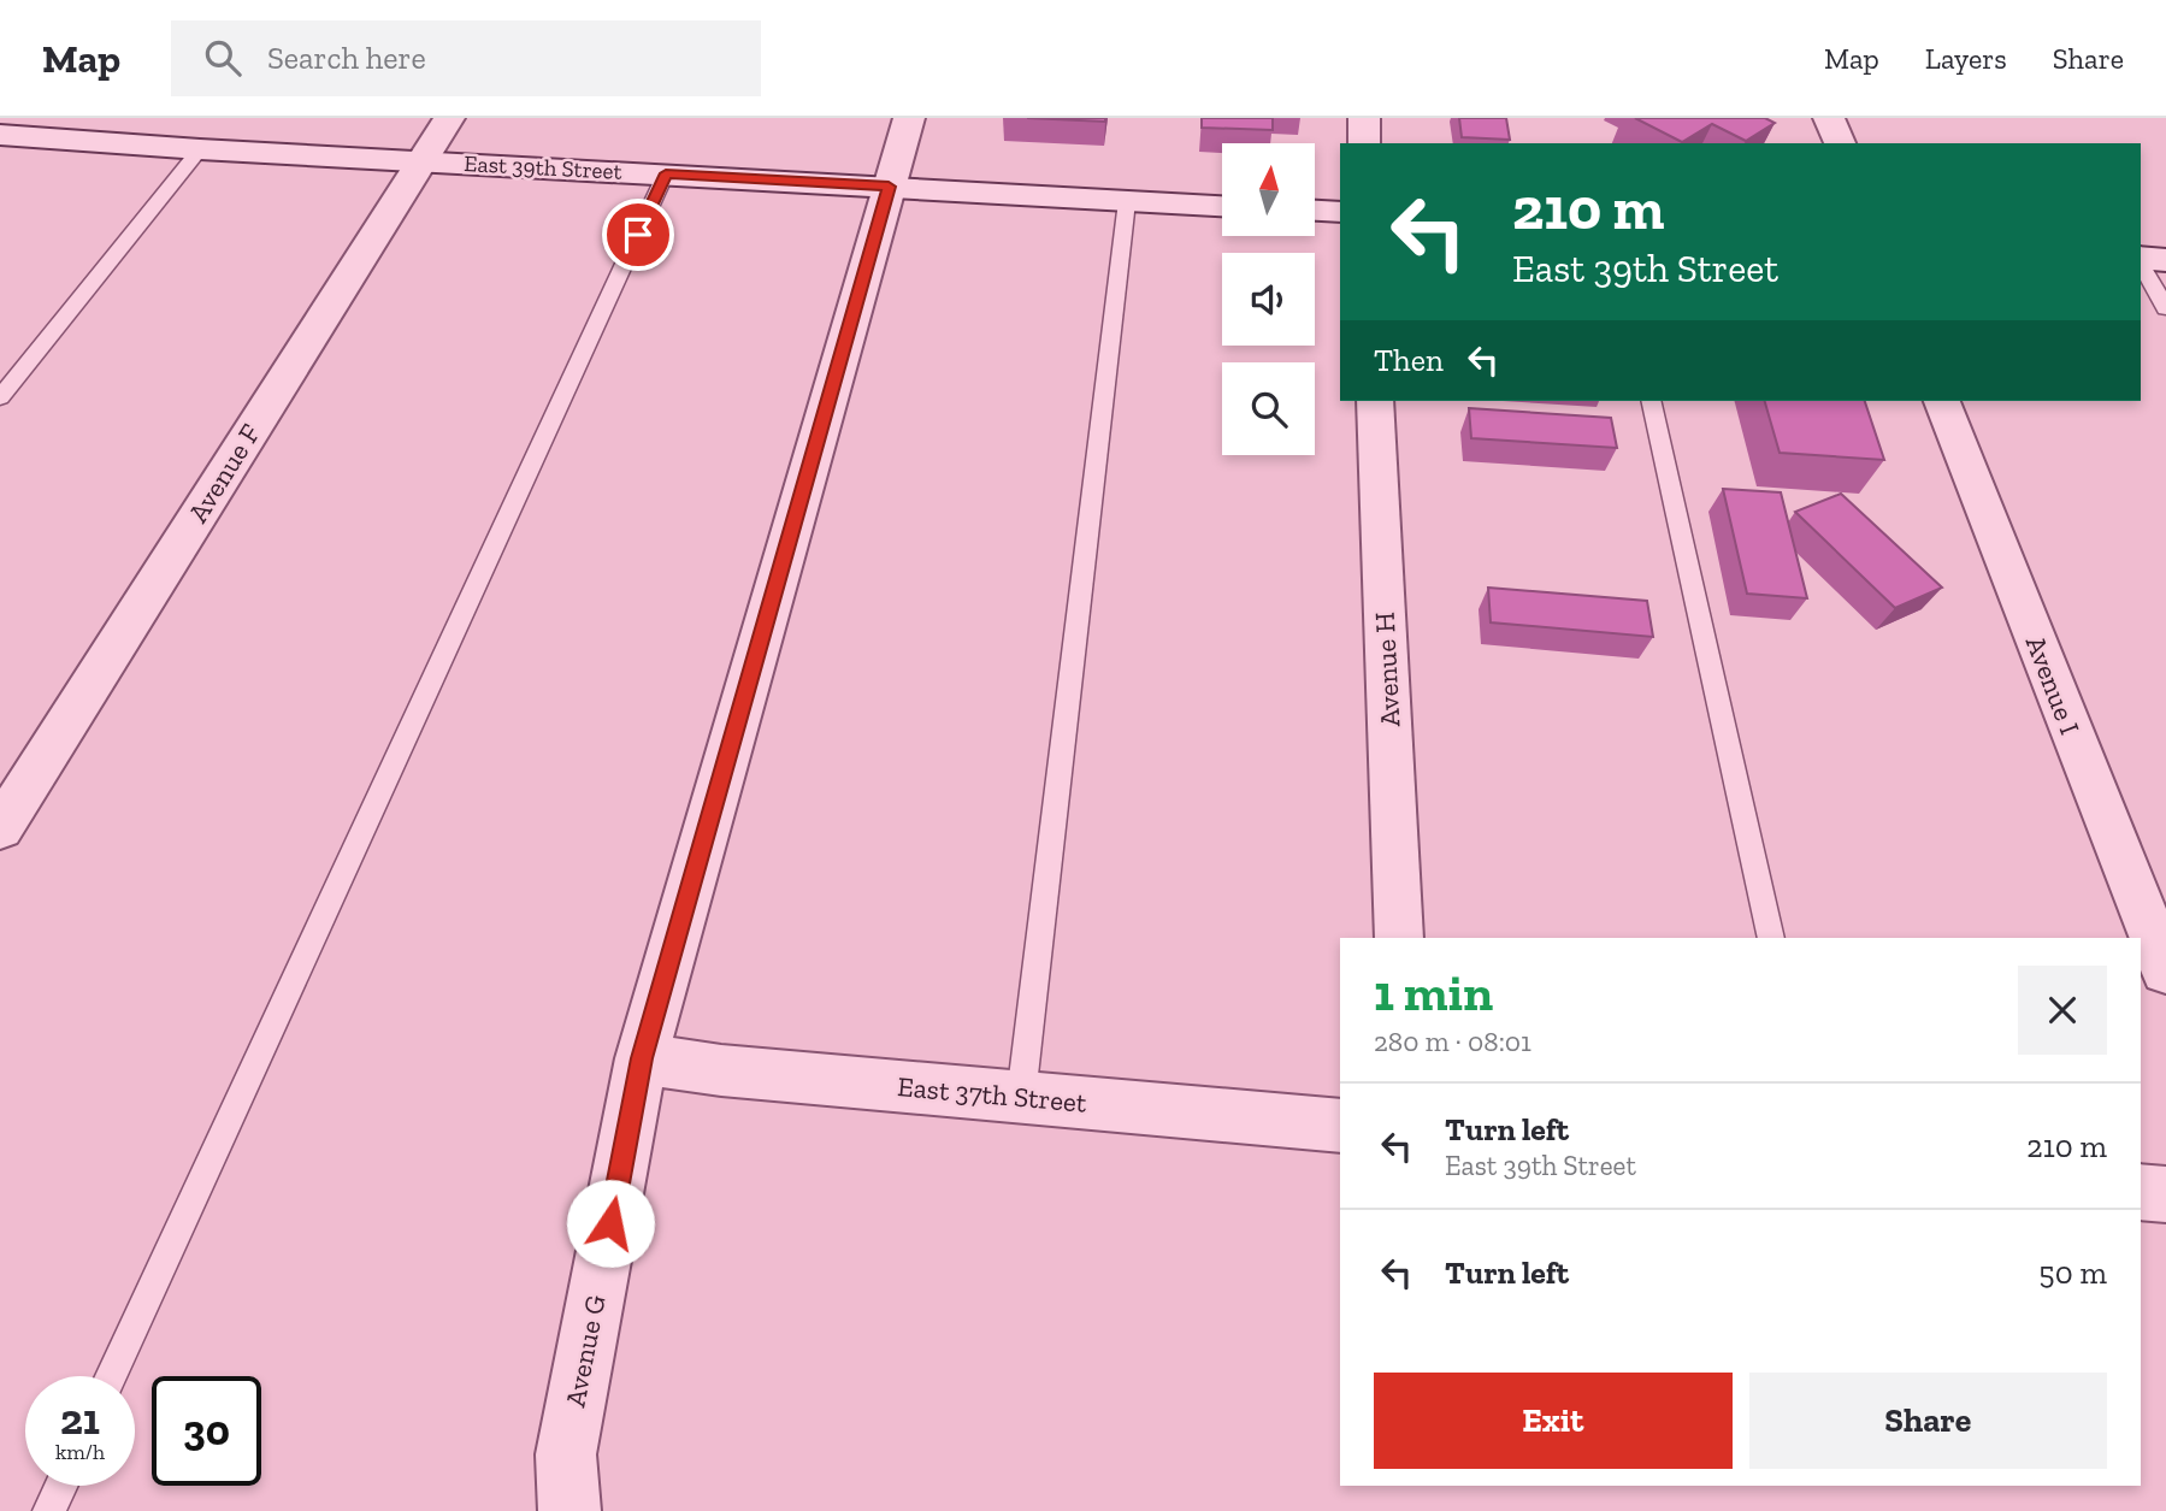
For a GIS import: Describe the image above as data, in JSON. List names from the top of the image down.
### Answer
{
  "streets": {
    "street": [
      "East 39th Street",
      "Avenue F",
      "Avenue H",
      "Avenue I",
      "East 37th Street",
      "Avenue G"
    ]
  },
  "crossings": [
    ["East 39th Street", "Avenue F"],
    ["East 39th Street", "Avenue G"],
    ["East 37th Street", "Avenue G"]
  ],
  "north": "top",
  "page": {
    "header": "Map",
    "search": "Search here",
    "nav": ["Map", "Layers", "Share"],
    "turn": ["210 m", "East 39th Street"],
    "then": "Then",
    "heading": ["1 min", "280 m · 08:01"],
    "list": [
      {
        "name": "Turn left",
        "note": "East 39th Street",
        "value": "210 m"
      },
      {
        "name": "Turn left",
        "value": "50 m"
      }
    ],
    "buttons": ["Exit", "Share"],
    "speed": "21 km/h",
    "limit": "30"
  }
}
